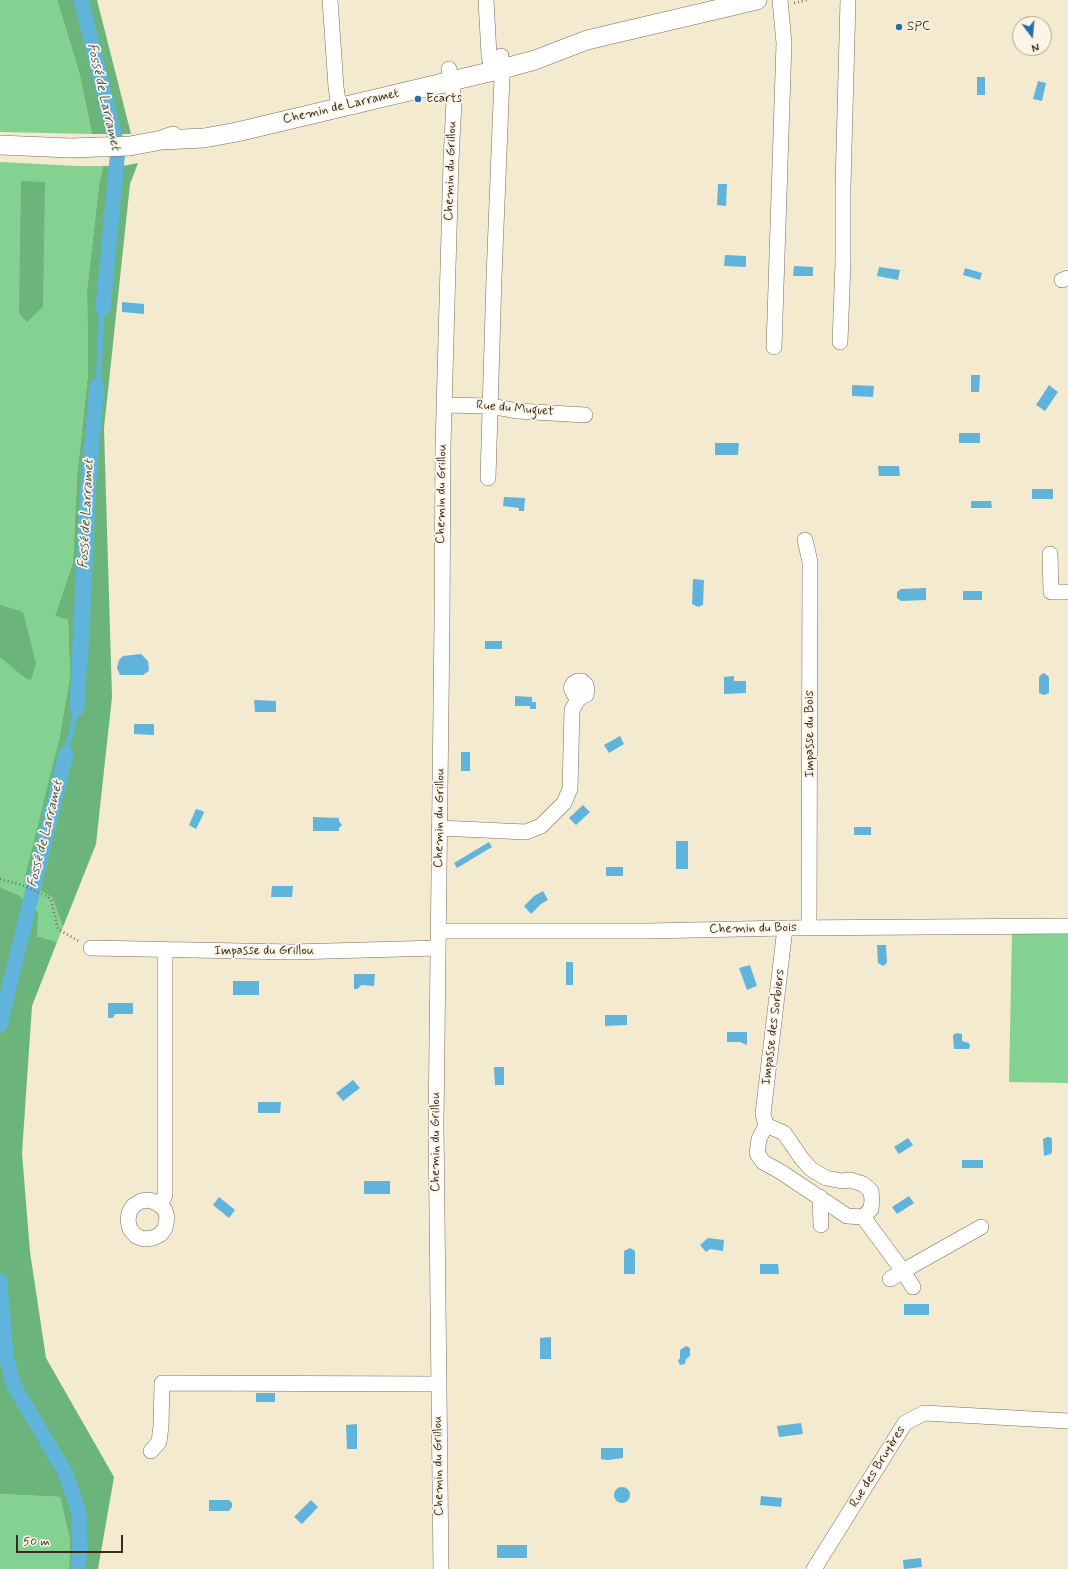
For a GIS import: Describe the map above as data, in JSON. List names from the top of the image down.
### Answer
{
  "streets": {
    "main road": ["Chemin de Larramet"],
    "street": [
      "Chemin du Grillou",
      "Rue du Muguet",
      "Impasse du Bois",
      "Chemin du Bois",
      "Impasse du Grillou",
      "Impasse des Sorbiers",
      "Rue des Bruyères"
    ]
  },
  "crossings": [
    ["Chemin de Larramet", "Chemin du Grillou"],
    ["Chemin du Grillou", "Rue du Muguet"],
    ["Chemin du Grillou", "Chemin du Bois"],
    ["Chemin du Grillou", "Impasse du Grillou"],
    ["Impasse du Bois", "Chemin du Bois"],
    ["Chemin du Bois", "Impasse des Sorbiers"]
  ],
  "water": ["Fossé de Larramet"],
  "places": ["SPC", "Ecarts"],
  "scale_bar": "50 m",
  "north": "bottom"
}
